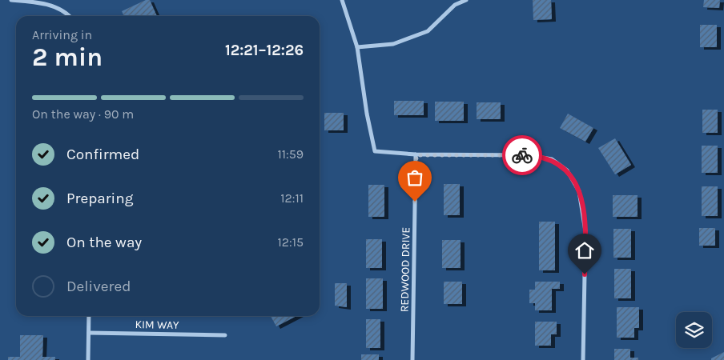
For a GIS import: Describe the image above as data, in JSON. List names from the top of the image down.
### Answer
{
  "streets": {
    "street": ["REDWOOD DRIVE", "KIM WAY"]
  },
  "page": {
    "heading": ["2 min", "Arriving in", "12:21–12:26"],
    "bar": "On the way · 90 m",
    "list": [
      ["Confirmed", "11:59"],
      ["Preparing", "12:11"],
      ["On the way", "12:15"],
      "Delivered"
    ]
  }
}
